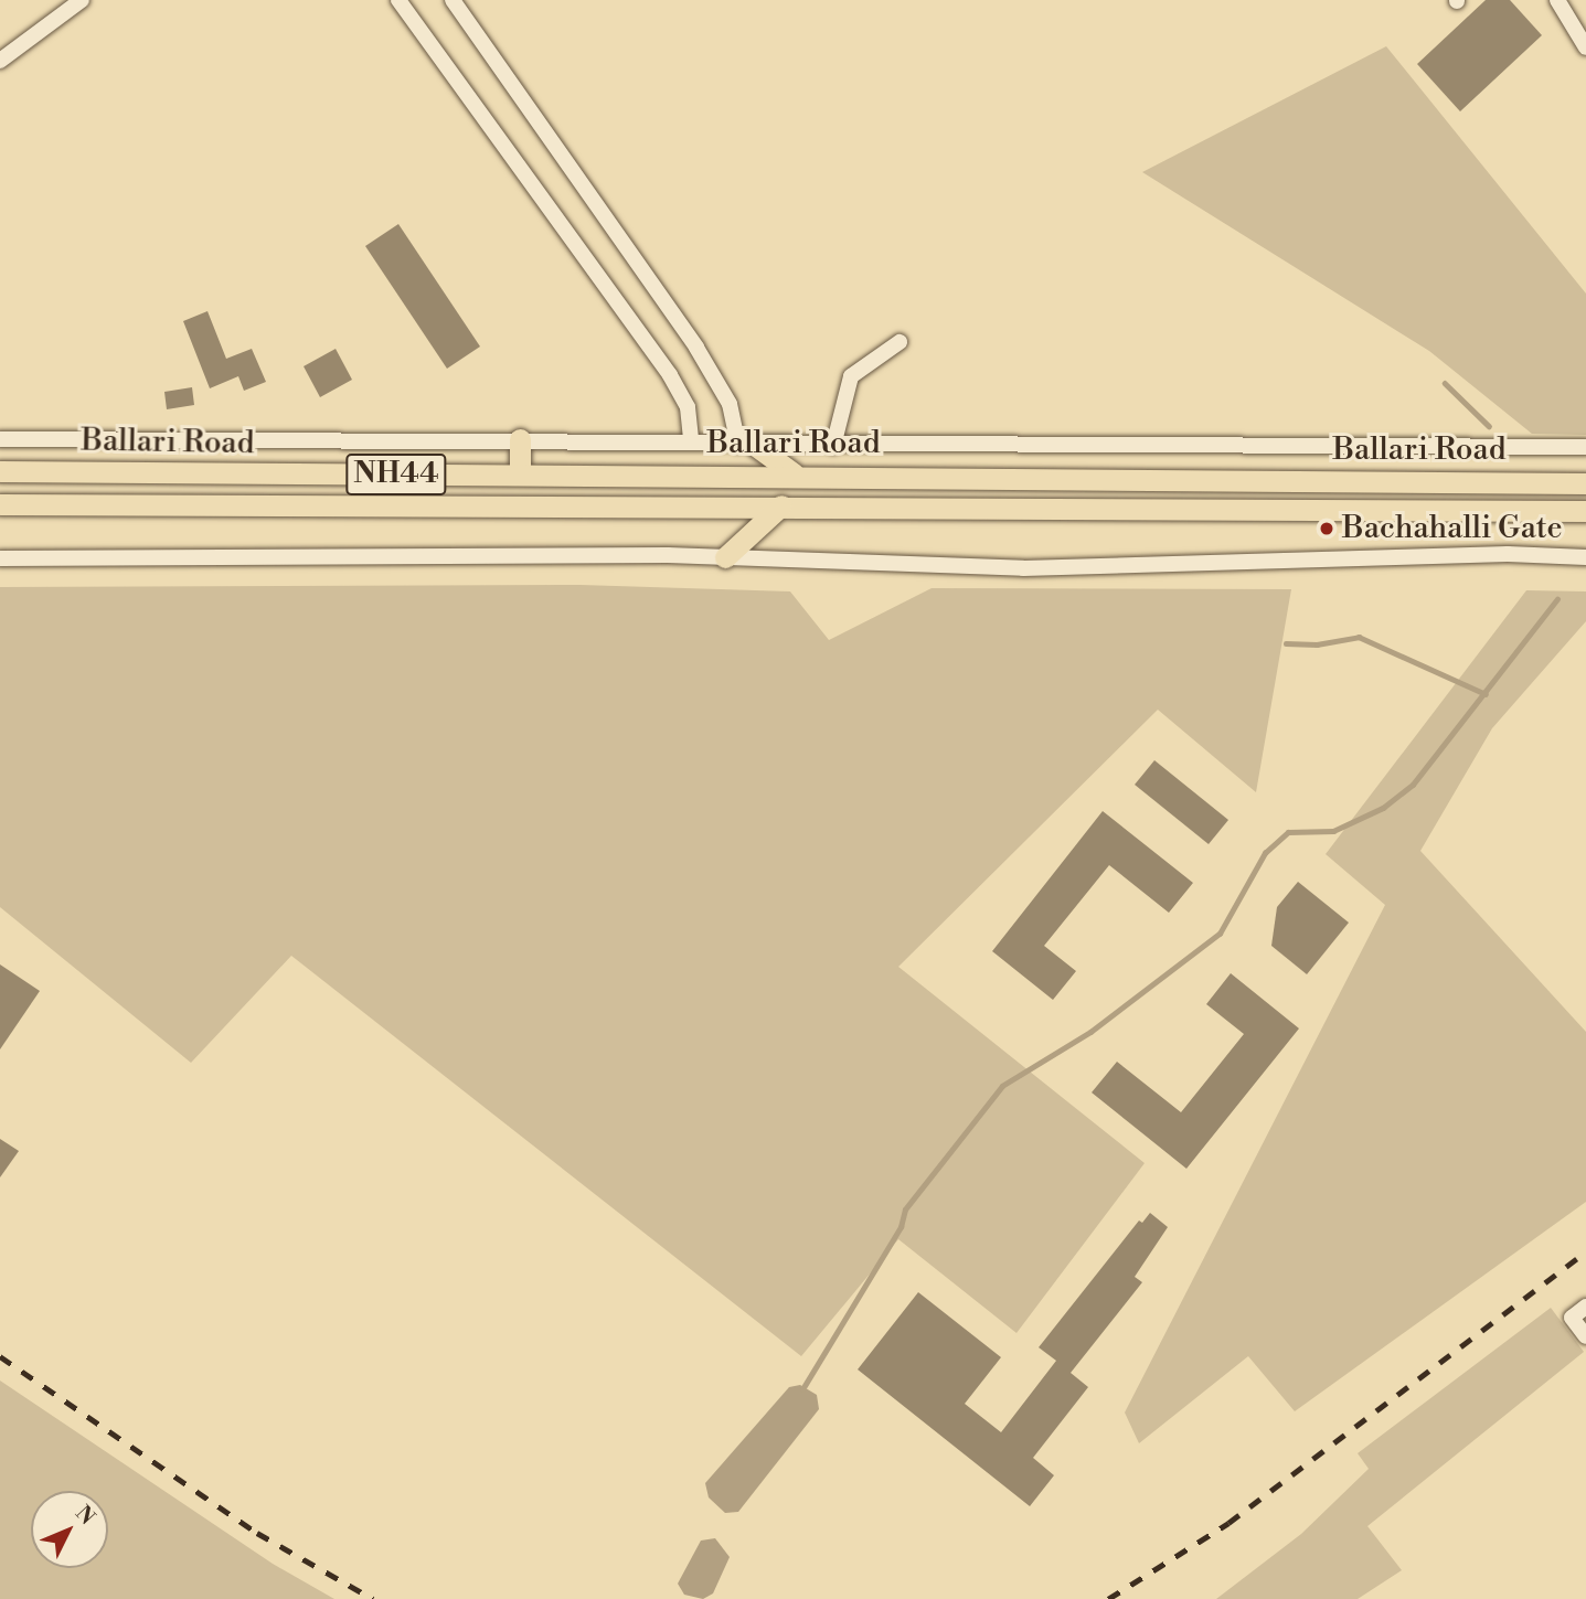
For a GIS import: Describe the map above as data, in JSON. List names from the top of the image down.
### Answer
{
  "streets": {
    "highway": ["Ballari Road", "NH44"]
  },
  "places": ["Bachahalli Gate"],
  "north": "top right"
}
